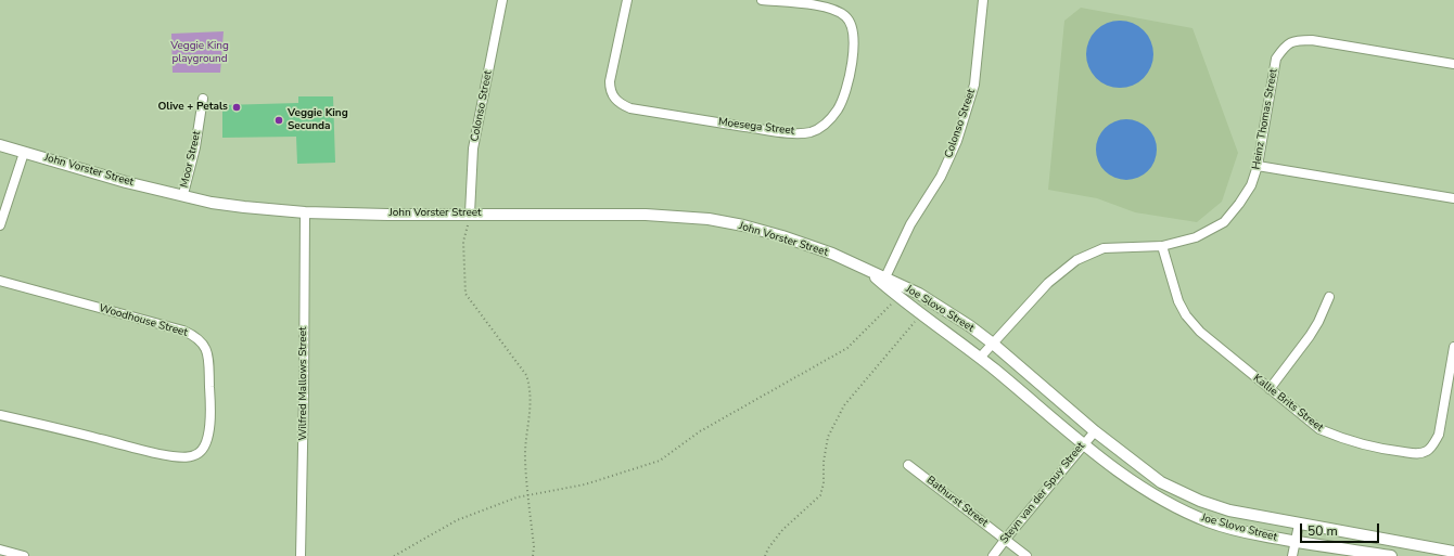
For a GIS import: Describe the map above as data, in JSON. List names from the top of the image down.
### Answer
{
  "streets": {
    "street": [
      "Colonso Street",
      "Heinz Thomas Street",
      "Moesega Street",
      "Moor Street",
      "John Vorster Street",
      "Joe Slovo Street",
      "Woodhouse Street",
      "Wilfred Mallows Street",
      "Kallie Brits Street",
      "Steyn van der Spuy Street",
      "Bathurst Street"
    ]
  },
  "crossings": [
    ["Colonso Street", "John Vorster Street"],
    ["Colonso Street", "Joe Slovo Street"],
    ["Heinz Thomas Street", "Joe Slovo Street"],
    ["Heinz Thomas Street", "Kallie Brits Street"],
    ["Moor Street", "John Vorster Street"],
    ["John Vorster Street", "Joe Slovo Street"],
    ["John Vorster Street", "Wilfred Mallows Street"],
    ["Joe Slovo Street", "Steyn van der Spuy Street"],
    ["Steyn van der Spuy Street", "Bathurst Street"]
  ],
  "parks": ["Veggie King playground"],
  "places": ["Olive + Petals", "Veggie King Secunda"],
  "scale_bar": "50 m"
}
